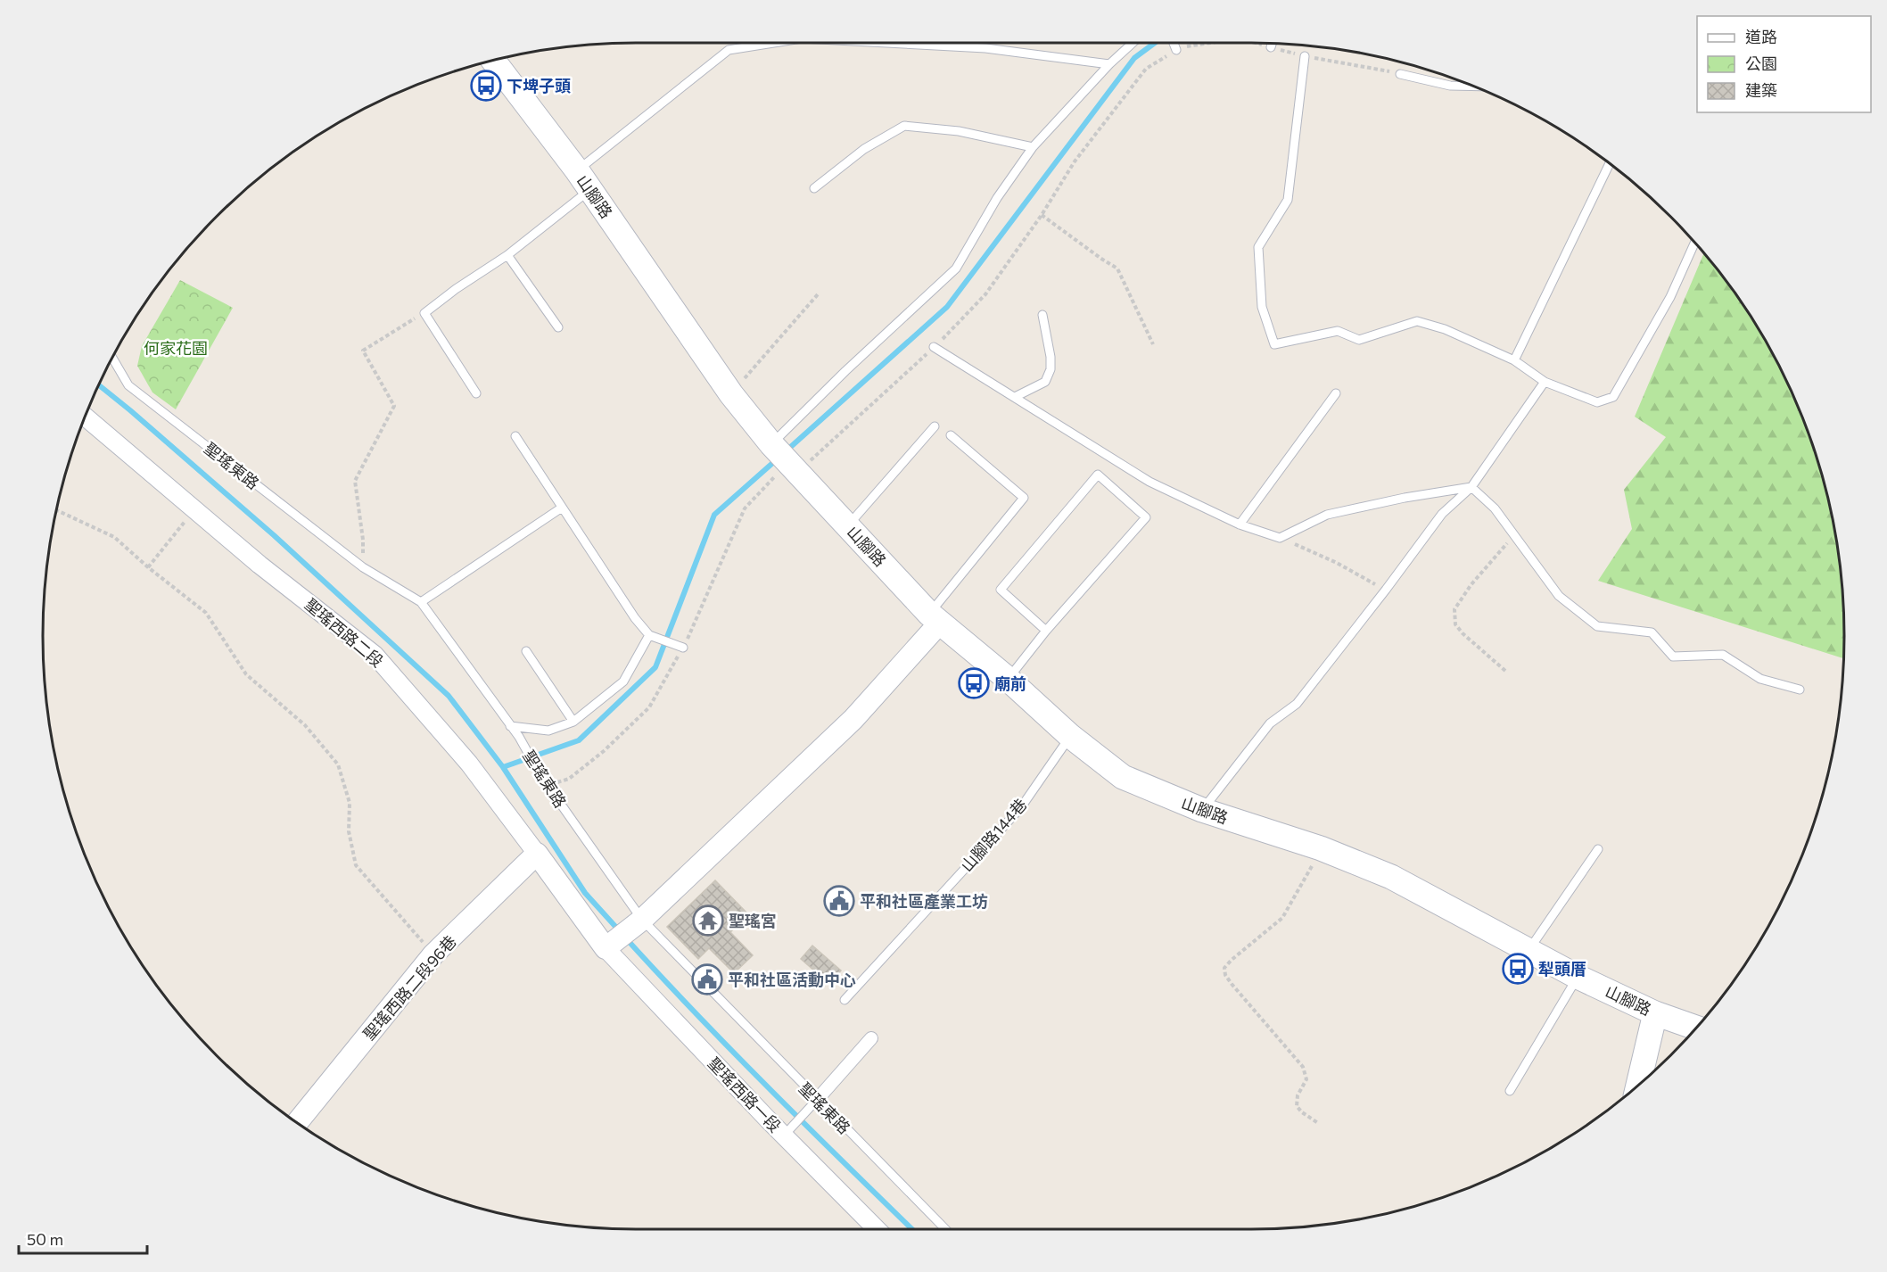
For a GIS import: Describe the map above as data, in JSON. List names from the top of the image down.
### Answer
{
  "streets": {
    "main road": ["山腳路"],
    "street": ["聖瑤西路二段", "聖瑤西路二段96巷", "聖瑤西路一段"],
    "lane": ["聖瑤東路", "山腳路144巷"]
  },
  "crossings": [
    ["山腳路", "山腳路144巷"],
    ["聖瑤西路二段", "聖瑤西路二段96巷"],
    ["聖瑤西路二段", "聖瑤西路一段"]
  ],
  "parks": ["何家花園"],
  "places": {
    "bus stop": ["下埤子頭", "廟前", "犁頭厝"],
    "public building": ["平和社區產業工坊", "平和社區活動中心"],
    "temple": ["聖瑤宮"]
  },
  "legend": ["道路", "公園", "建築"],
  "scale_bar": "50 m"
}
